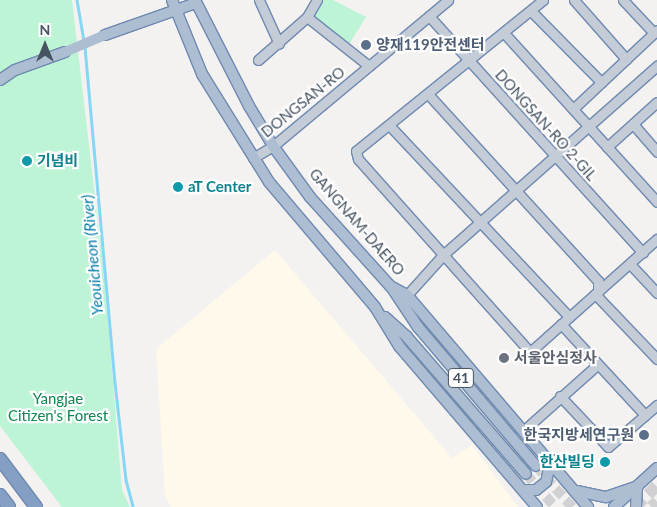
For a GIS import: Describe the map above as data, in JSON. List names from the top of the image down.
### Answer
{
  "streets": {
    "main road": ["GANGNAM-DAERO", "41"],
    "street": ["DONGSAN-RO", "DONGSAN-RO 2-GIL"]
  },
  "crossings": [
    ["DONGSAN-RO", "DONGSAN-RO 2-GIL"],
    ["DONGSAN-RO", "GANGNAM-DAERO"],
    ["DONGSAN-RO", "41"],
    ["GANGNAM-DAERO", "41"]
  ],
  "water": ["Yeouicheon (River)"],
  "parks": ["Yangjae Citizen's Forest"],
  "places": [
    "양재119안전센터",
    "기념비",
    "aT Center",
    "서울안심정사",
    "한국지방세연구원",
    "한산빌딩"
  ],
  "north": "top"
}
